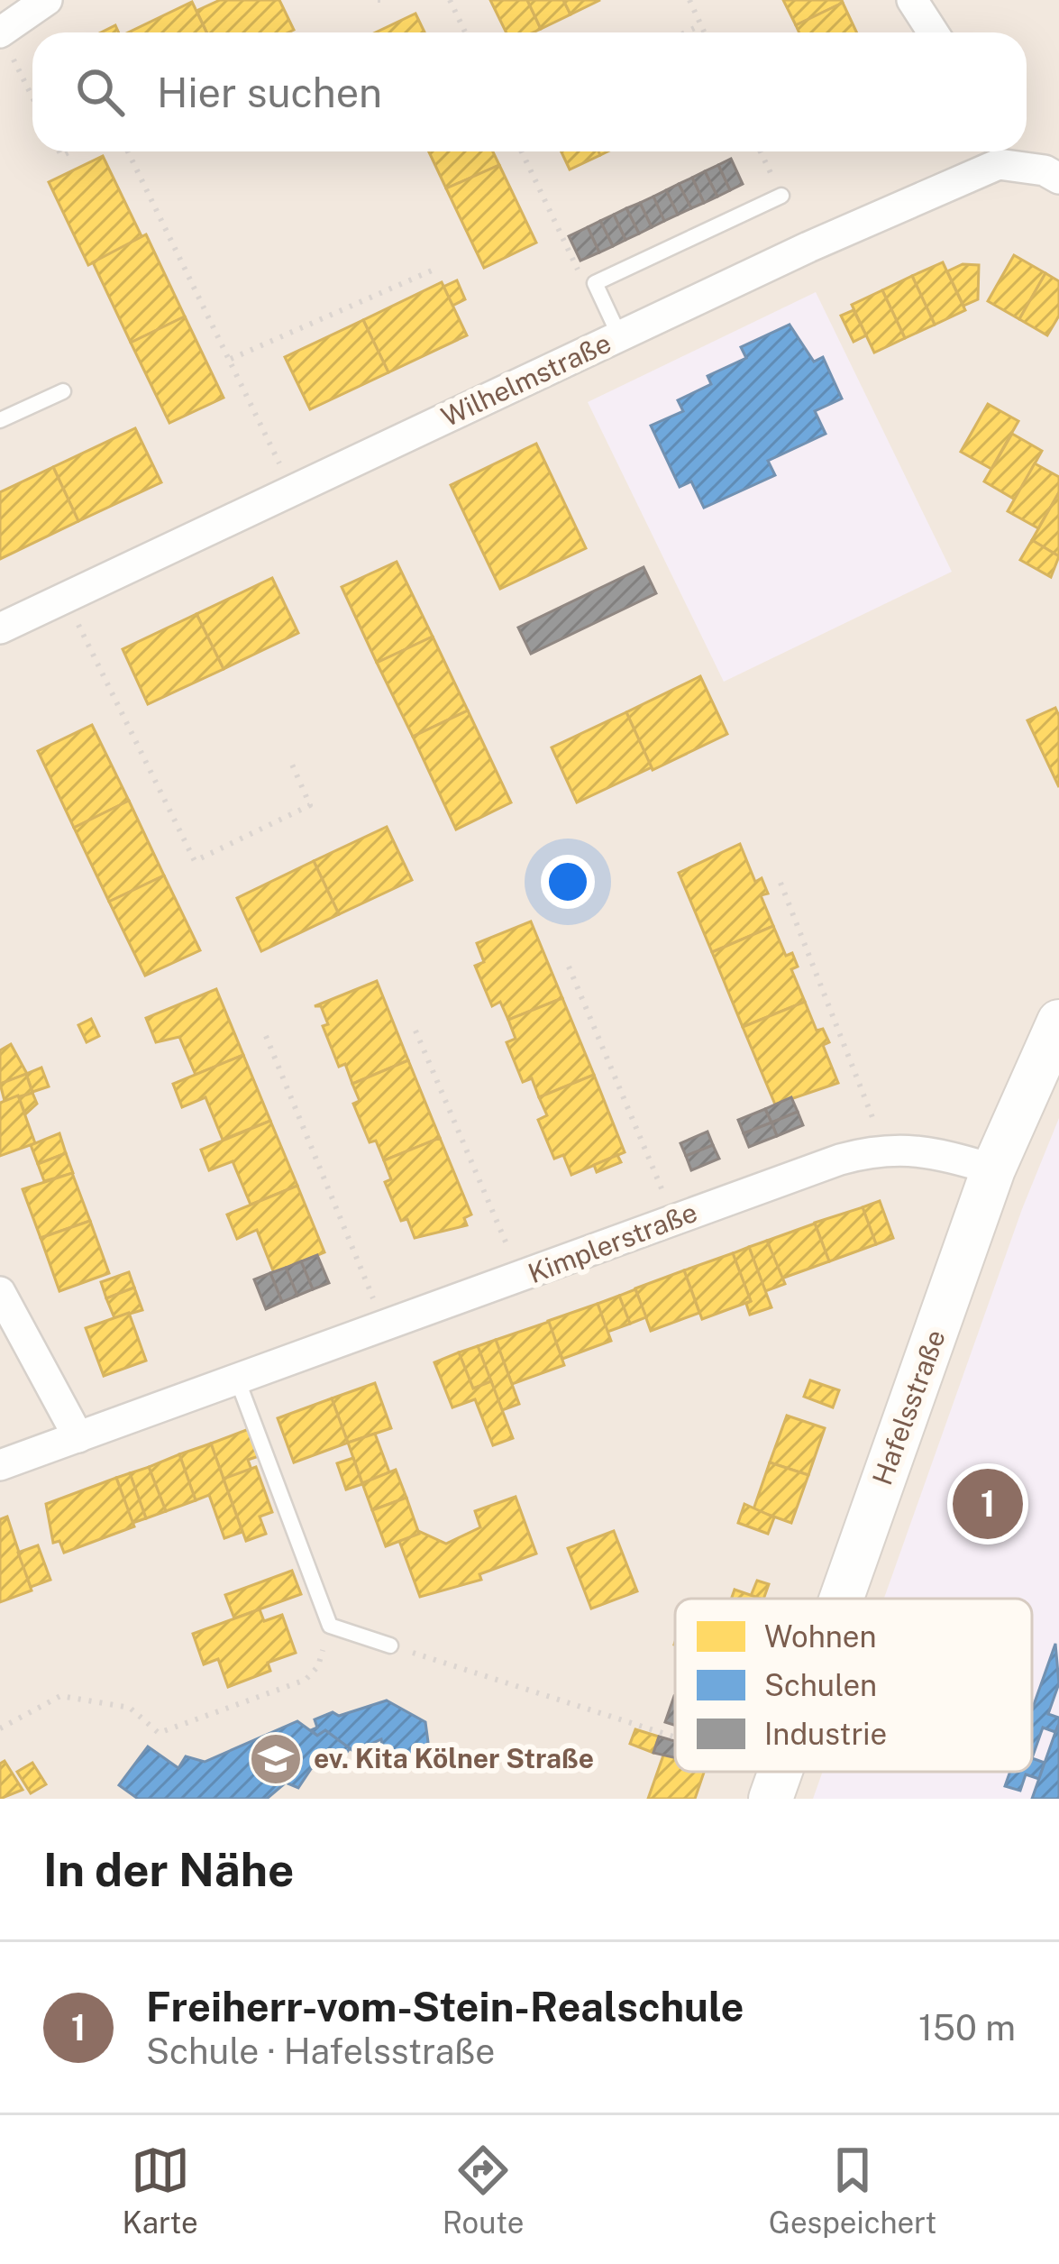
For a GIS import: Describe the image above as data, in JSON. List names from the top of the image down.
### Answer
{
  "streets": {
    "main road": ["Hafelsstraße"],
    "street": ["Wilhelmstraße", "Kimplerstraße"]
  },
  "crossings": [
    ["Kimplerstraße", "Hafelsstraße"]
  ],
  "places": {
    "school or university": ["ev. Kita Kölner Straße"]
  },
  "legend": ["Wohnen", "Schulen", "Industrie"],
  "page": {
    "search": "Hier suchen",
    "pins": "1",
    "heading": "In der Nähe",
    "list": [
      {
        "mark": "1",
        "name": "Freiherr-vom-Stein-Realschule",
        "note": "Schule · Hafelsstraße",
        "value": "150 m"
      }
    ],
    "nav": ["Karte", "Route", "Gespeichert"]
  }
}
